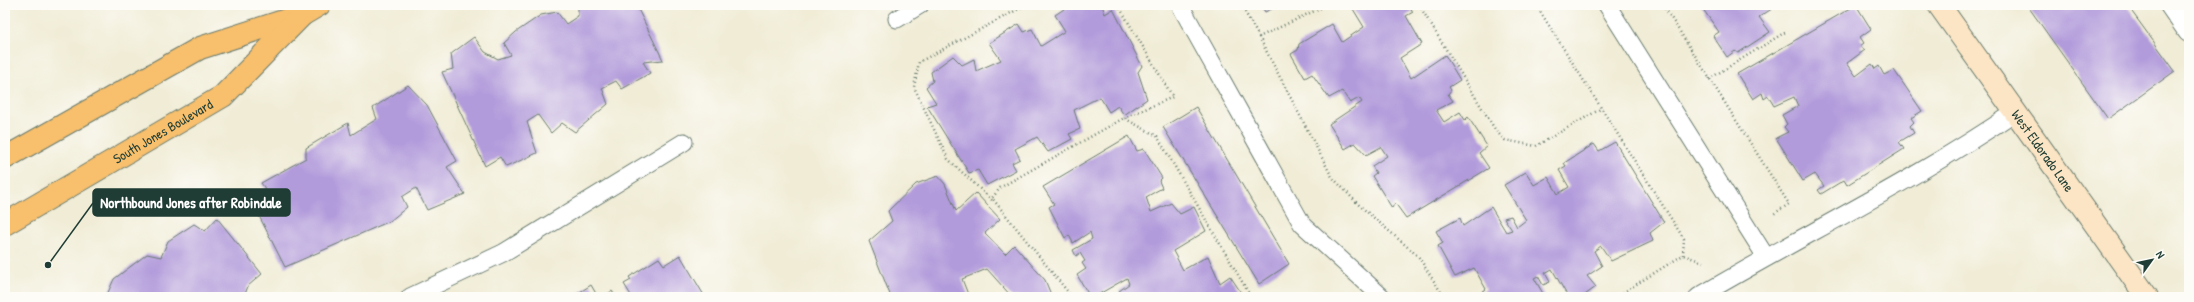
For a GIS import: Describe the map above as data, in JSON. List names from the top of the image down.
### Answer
{
  "streets": {
    "main road": ["South Jones Boulevard"],
    "street": ["West Eldorado Lane"]
  },
  "places": ["Northbound Jones after Robindale"],
  "north": "top right"
}
